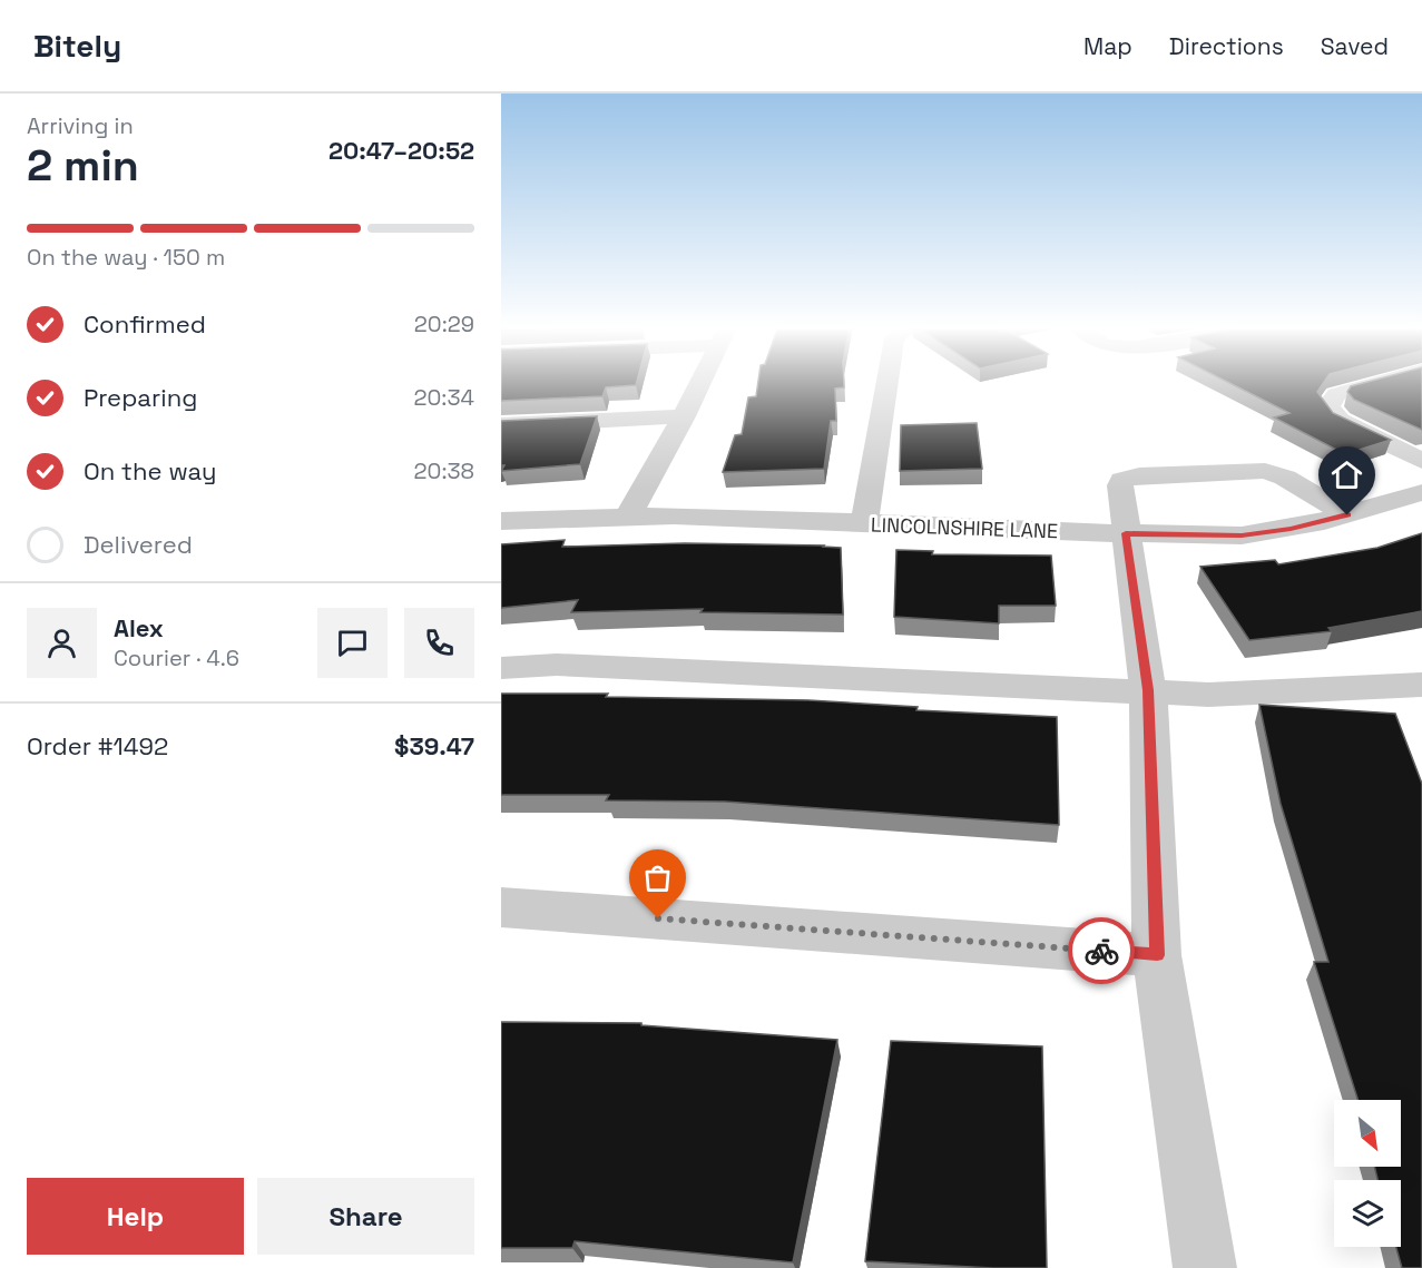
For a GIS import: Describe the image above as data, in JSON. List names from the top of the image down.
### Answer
{
  "streets": {
    "street": ["LINCOLNSHIRE LANE"]
  },
  "north": "bottom right",
  "page": {
    "header": "Bitely",
    "nav": ["Map", "Directions", "Saved"],
    "heading": ["2 min", "Arriving in", "20:47–20:52"],
    "panel": [
      "Alex",
      "Courier · 4.6",
      "Order #1492",
      "$39.47"
    ],
    "bar": "On the way · 150 m",
    "list": [
      ["Confirmed", "20:29"],
      ["Preparing", "20:34"],
      ["On the way", "20:38"],
      "Delivered"
    ],
    "buttons": ["Help", "Share"]
  }
}
